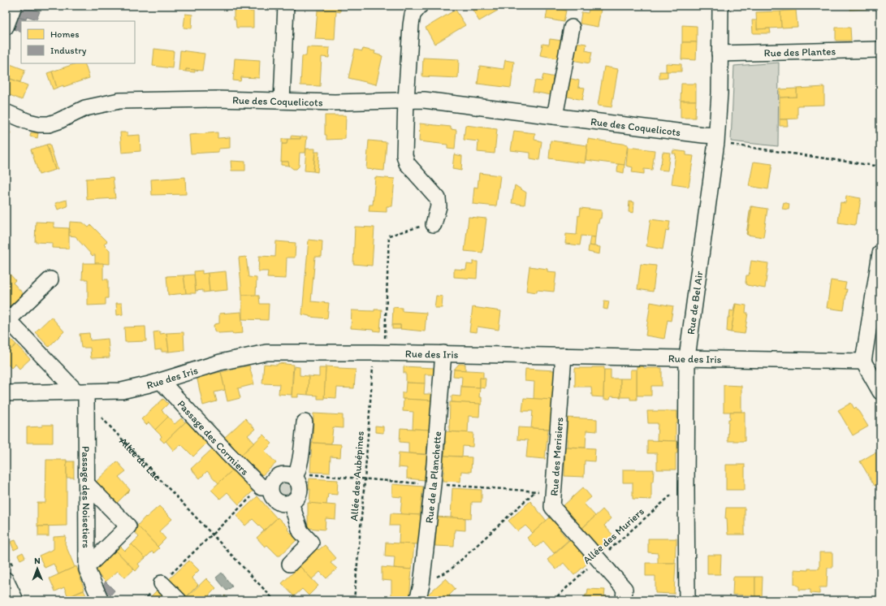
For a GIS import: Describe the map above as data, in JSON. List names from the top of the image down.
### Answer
{
  "streets": {
    "street": [
      "Rue des Plantes",
      "Rue des Coquelicots",
      "Rue de Bel Air",
      "Rue des Iris",
      "Passage des Cormiers",
      "Rue des Merisiers",
      "Rue de la Planchette",
      "Passage des Noisetiers"
    ],
    "path": ["Allée du Lac", "Allée des Aubépines", "Allée des Muriers"]
  },
  "crossings": [
    ["Rue des Plantes", "Rue de Bel Air"],
    ["Rue des Coquelicots", "Rue de Bel Air"],
    ["Rue de Bel Air", "Rue des Iris"],
    ["Rue de Bel Air", "Allée des Muriers"],
    ["Rue des Iris", "Passage des Cormiers"],
    ["Rue des Iris", "Rue des Merisiers"],
    ["Rue des Iris", "Allée du Lac"],
    ["Rue des Iris", "Allée des Aubépines"],
    ["Rue des Iris", "Rue de la Planchette"],
    ["Rue des Iris", "Passage des Noisetiers"],
    ["Rue des Merisiers", "Allée des Muriers"],
    ["Allée du Lac", "Passage des Noisetiers"]
  ],
  "legend": ["Homes", "Industry"],
  "north": "top"
}
